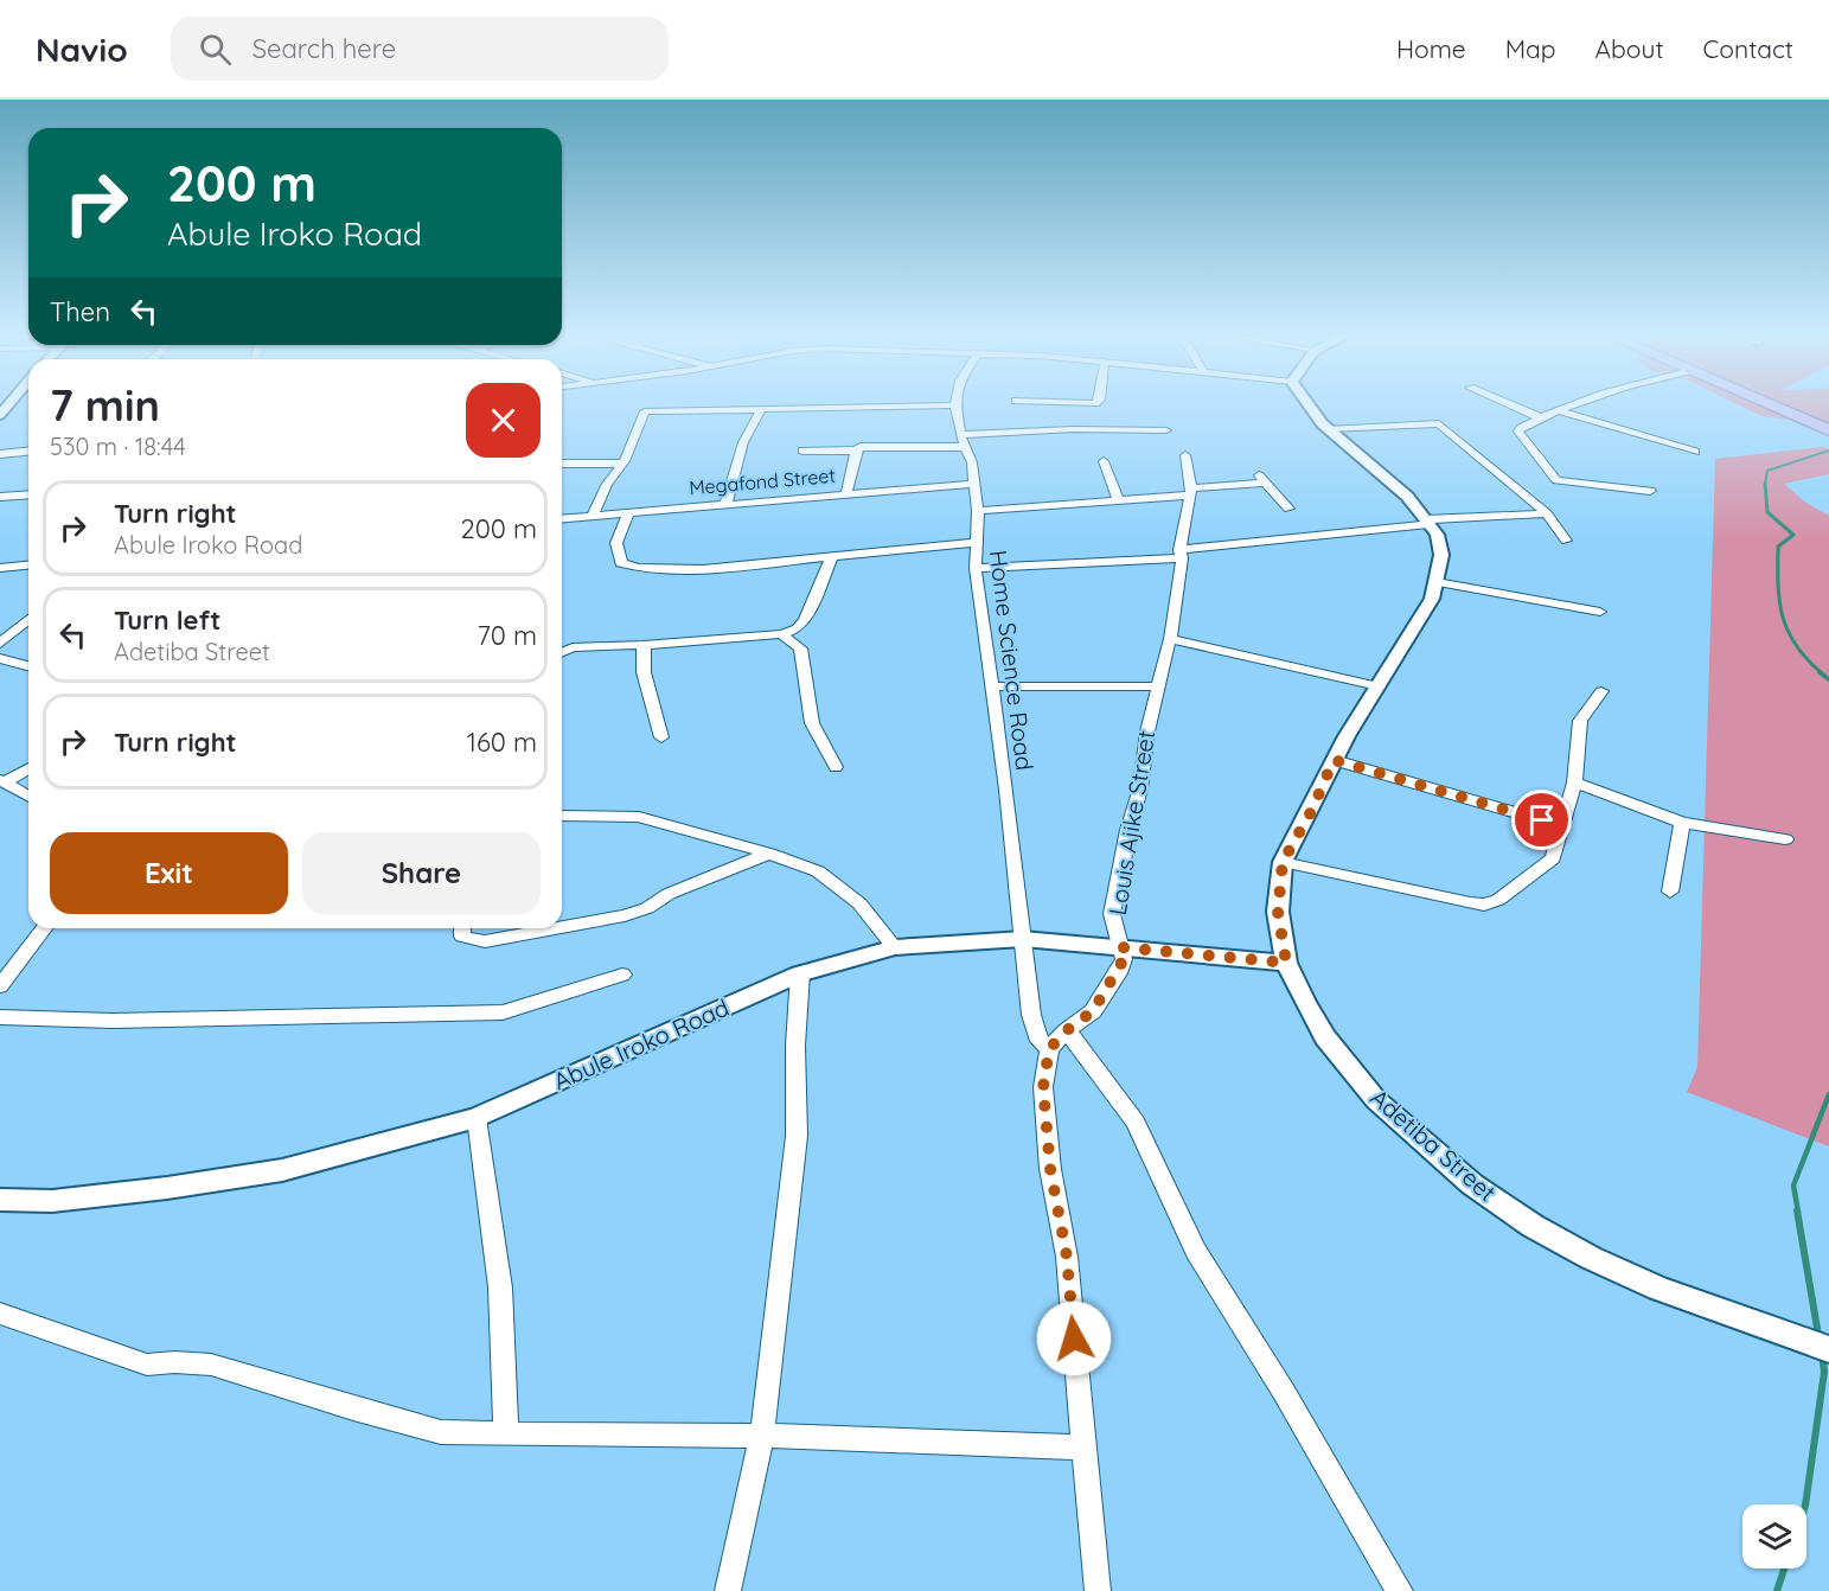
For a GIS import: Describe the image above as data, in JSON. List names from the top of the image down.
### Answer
{
  "streets": {
    "street": [
      "Megafond Street",
      "Home Science Road",
      "Louis Ajike Street",
      "Abule Iroko Road",
      "Adetiba Street"
    ]
  },
  "crossings": [
    ["Megafond Street", "Home Science Road"],
    ["Home Science Road", "Louis Ajike Street"],
    ["Home Science Road", "Abule Iroko Road"],
    ["Louis Ajike Street", "Abule Iroko Road"],
    ["Abule Iroko Road", "Adetiba Street"]
  ],
  "page": {
    "header": "Navio",
    "search": "Search here",
    "nav": [
      "Home",
      "Map",
      "About",
      "Contact"
    ],
    "turn": ["200 m", "Abule Iroko Road"],
    "then": "Then",
    "heading": ["7 min", "530 m · 18:44"],
    "list": [
      {
        "name": "Turn right",
        "note": "Abule Iroko Road",
        "value": "200 m"
      },
      {
        "name": "Turn left",
        "note": "Adetiba Street",
        "value": "70 m"
      },
      {
        "name": "Turn right",
        "value": "160 m"
      }
    ],
    "buttons": ["Exit", "Share"]
  }
}
